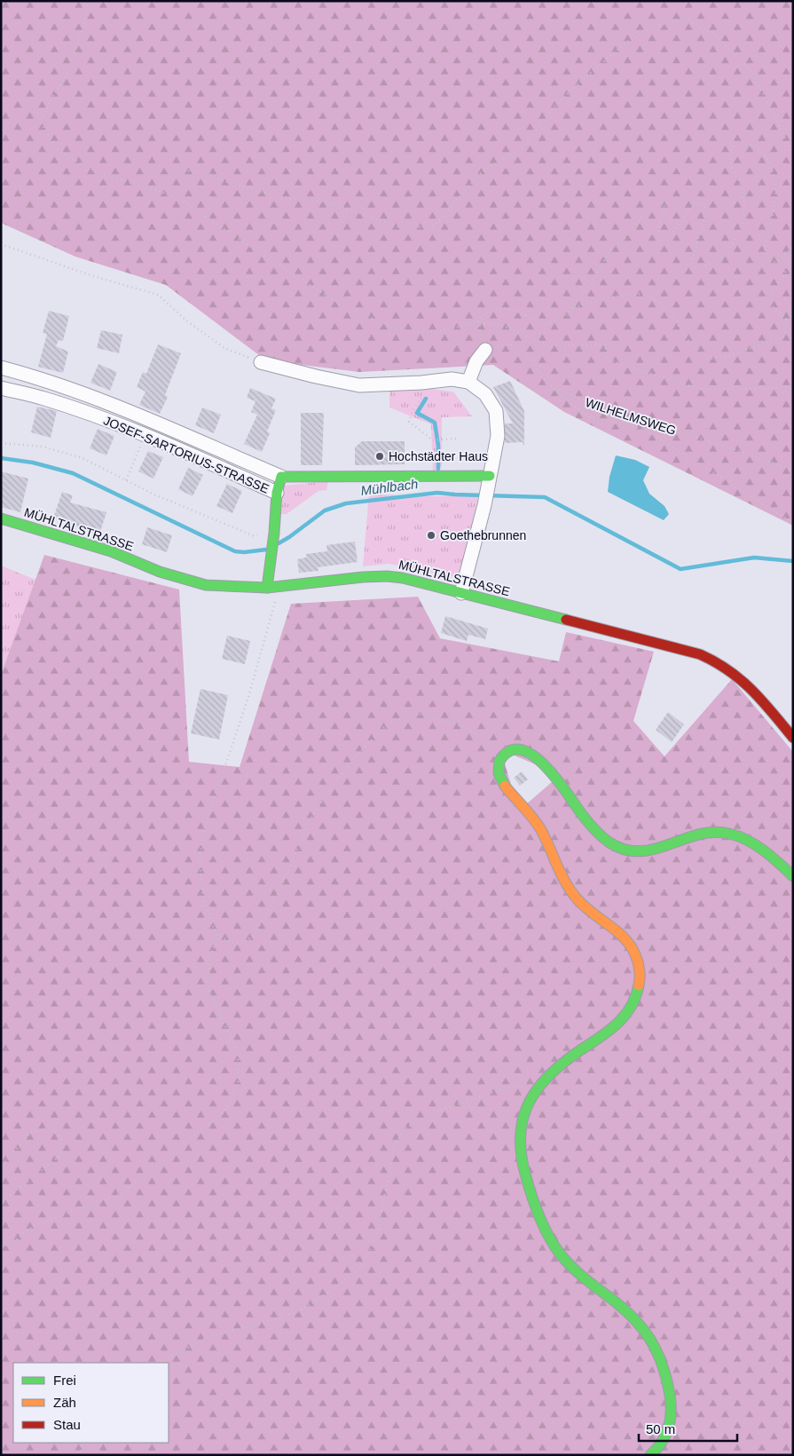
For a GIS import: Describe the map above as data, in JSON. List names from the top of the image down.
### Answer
{
  "streets": {
    "street": ["JOSEF-SARTORIUS-STRASSE", "MÜHLTALSTRASSE"],
    "path": ["WILHELMSWEG"]
  },
  "crossings": [
    ["JOSEF-SARTORIUS-STRASSE", "MÜHLTALSTRASSE"]
  ],
  "water": ["Mühlbach"],
  "places": ["Hochstädter Haus", "Goethebrunnen"],
  "legend": ["Frei", "Zäh", "Stau"],
  "scale_bar": "50 m"
}
